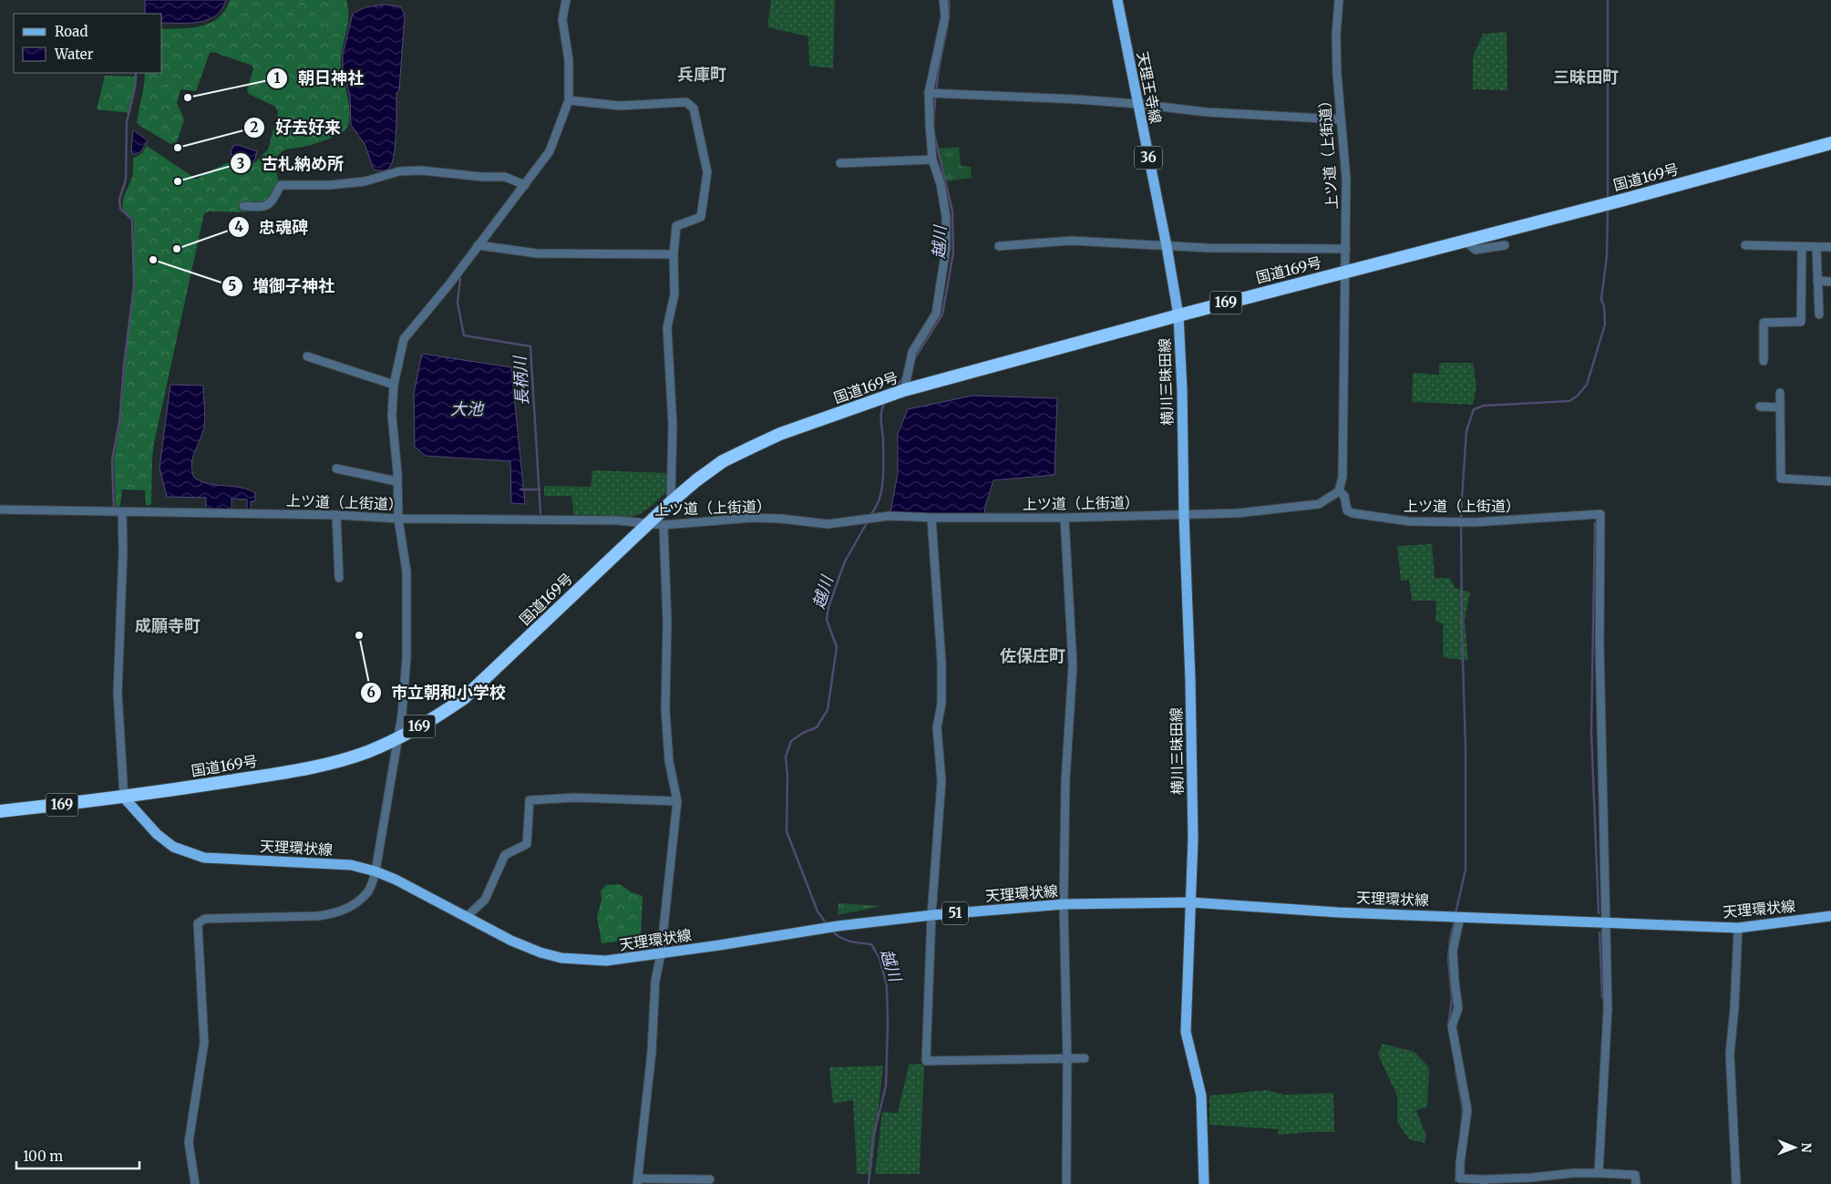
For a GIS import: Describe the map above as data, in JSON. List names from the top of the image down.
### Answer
{
  "streets": {
    "highway": ["国道169号", "169"],
    "main road": [
      "天理王寺線",
      "36",
      "横川三昧田線",
      "天理環状線",
      "51"
    ],
    "street": ["上ツ道（上街道）"]
  },
  "crossings": [
    ["天理王寺線", "国道169号"],
    ["天理王寺線", "横川三昧田線"],
    ["上ツ道（上街道）", "国道169号"],
    ["上ツ道（上街道）", "横川三昧田線"],
    ["上ツ道（上街道）", "天理環状線"],
    ["国道169号", "横川三昧田線"],
    ["国道169号", "天理環状線"],
    ["横川三昧田線", "天理環状線"]
  ],
  "districts": [
    "兵庫町",
    "三昧田町",
    "成願寺町",
    "佐保庄町"
  ],
  "water": ["越川", "長柄川", "大池"],
  "places": [
    "朝日神社",
    "好去好来",
    "古札納め所",
    "忠魂碑",
    "増御子神社",
    "市立朝和小学校"
  ],
  "legend": ["Road", "Water"],
  "scale_bar": "100 m",
  "north": "right"
}
